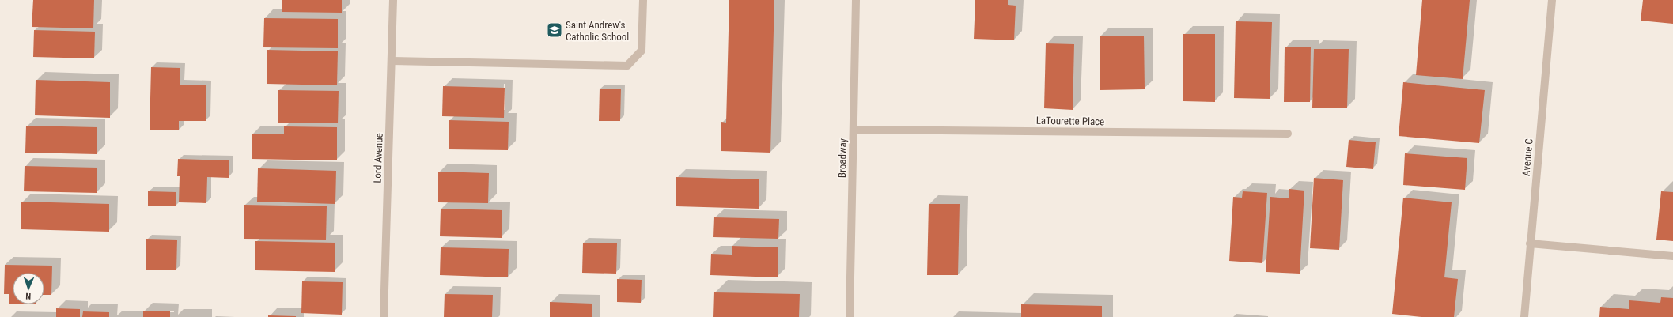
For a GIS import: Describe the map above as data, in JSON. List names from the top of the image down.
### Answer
{
  "streets": {
    "street": [
      "LaTourette Place",
      "Avenue C",
      "Lord Avenue",
      "Broadway"
    ]
  },
  "crossings": [
    ["LaTourette Place", "Broadway"]
  ],
  "places": {
    "school or university": ["Saint Andrew's Catholic School"]
  },
  "north": "bottom"
}
